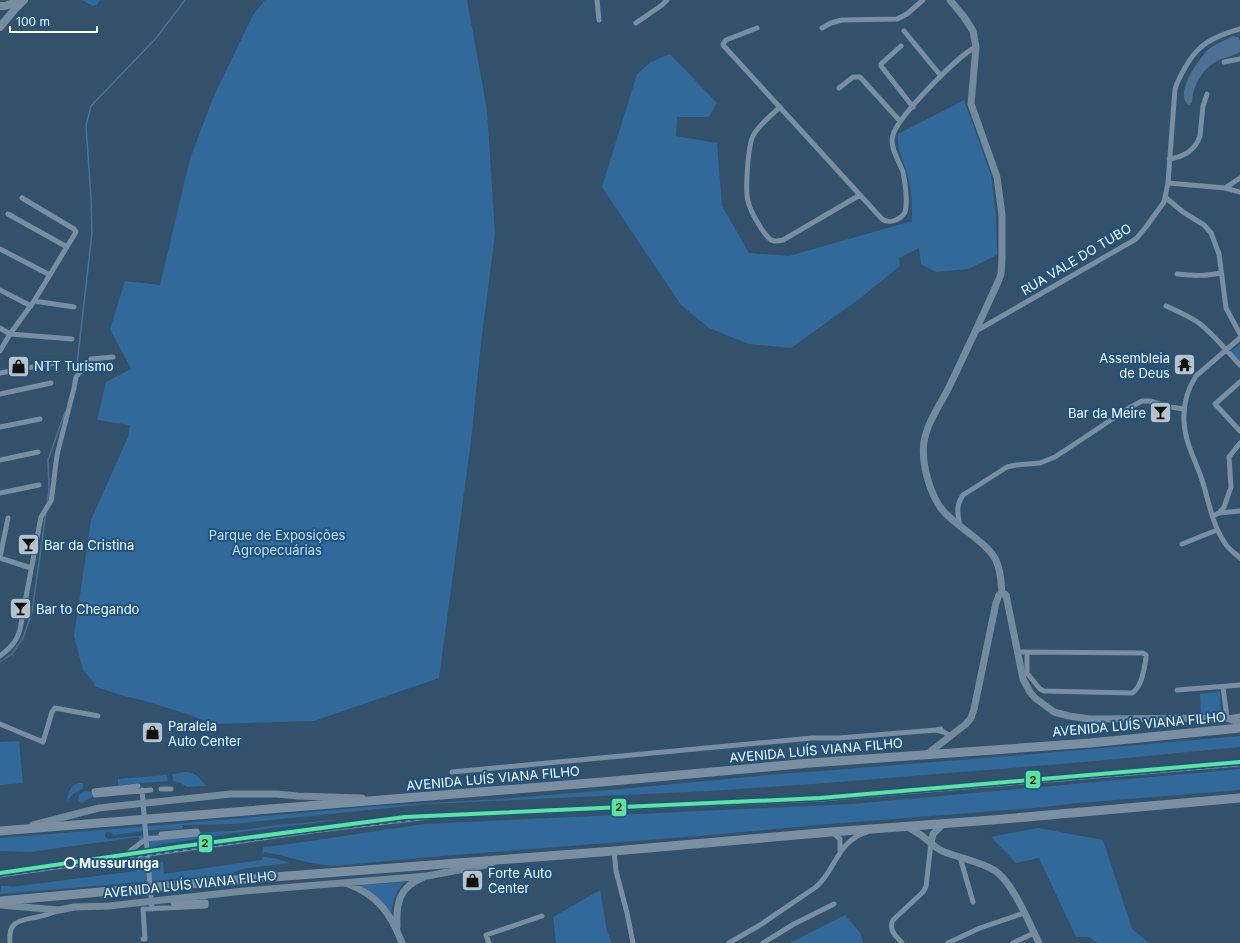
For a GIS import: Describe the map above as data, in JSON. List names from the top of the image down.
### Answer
{
  "streets": {
    "highway": ["AVENIDA LUÍS VIANA FILHO"],
    "street": ["RUA VALE DO TUBO"]
  },
  "parks": ["Parque de Exposições Agropecuárias"],
  "places": {
    "temple": ["Assembleia de Deus"],
    "shop": ["NTT Turismo", "Paralela Auto Center", "Forte Auto Center"],
    "bar": ["Bar da Meire", "Bar da Cristina", "Bar to Chegando"],
    "other": ["Mussurunga"]
  },
  "lines": ["transit line 2"],
  "scale_bar": "100 m"
}
